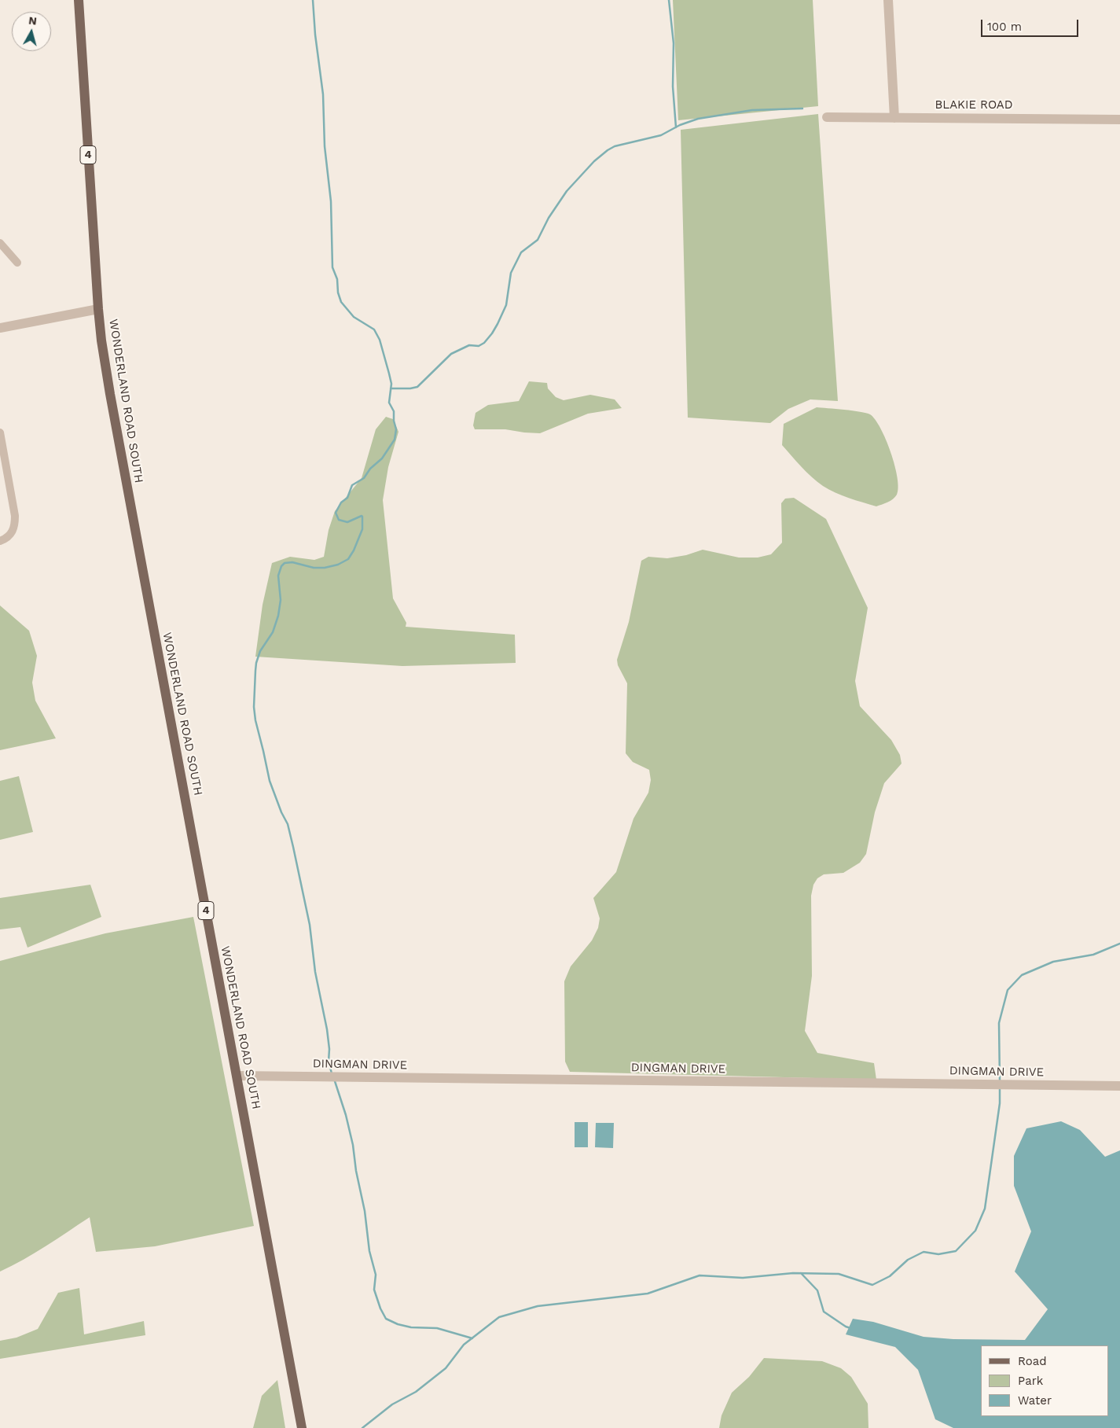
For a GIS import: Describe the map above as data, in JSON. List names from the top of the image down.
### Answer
{
  "streets": {
    "main road": ["4", "WONDERLAND ROAD SOUTH"],
    "street": ["BLAKIE ROAD", "DINGMAN DRIVE"]
  },
  "crossings": [
    ["WONDERLAND ROAD SOUTH", "DINGMAN DRIVE"]
  ],
  "legend": ["Road", "Park", "Water"],
  "scale_bar": "100 m",
  "north": "top"
}
